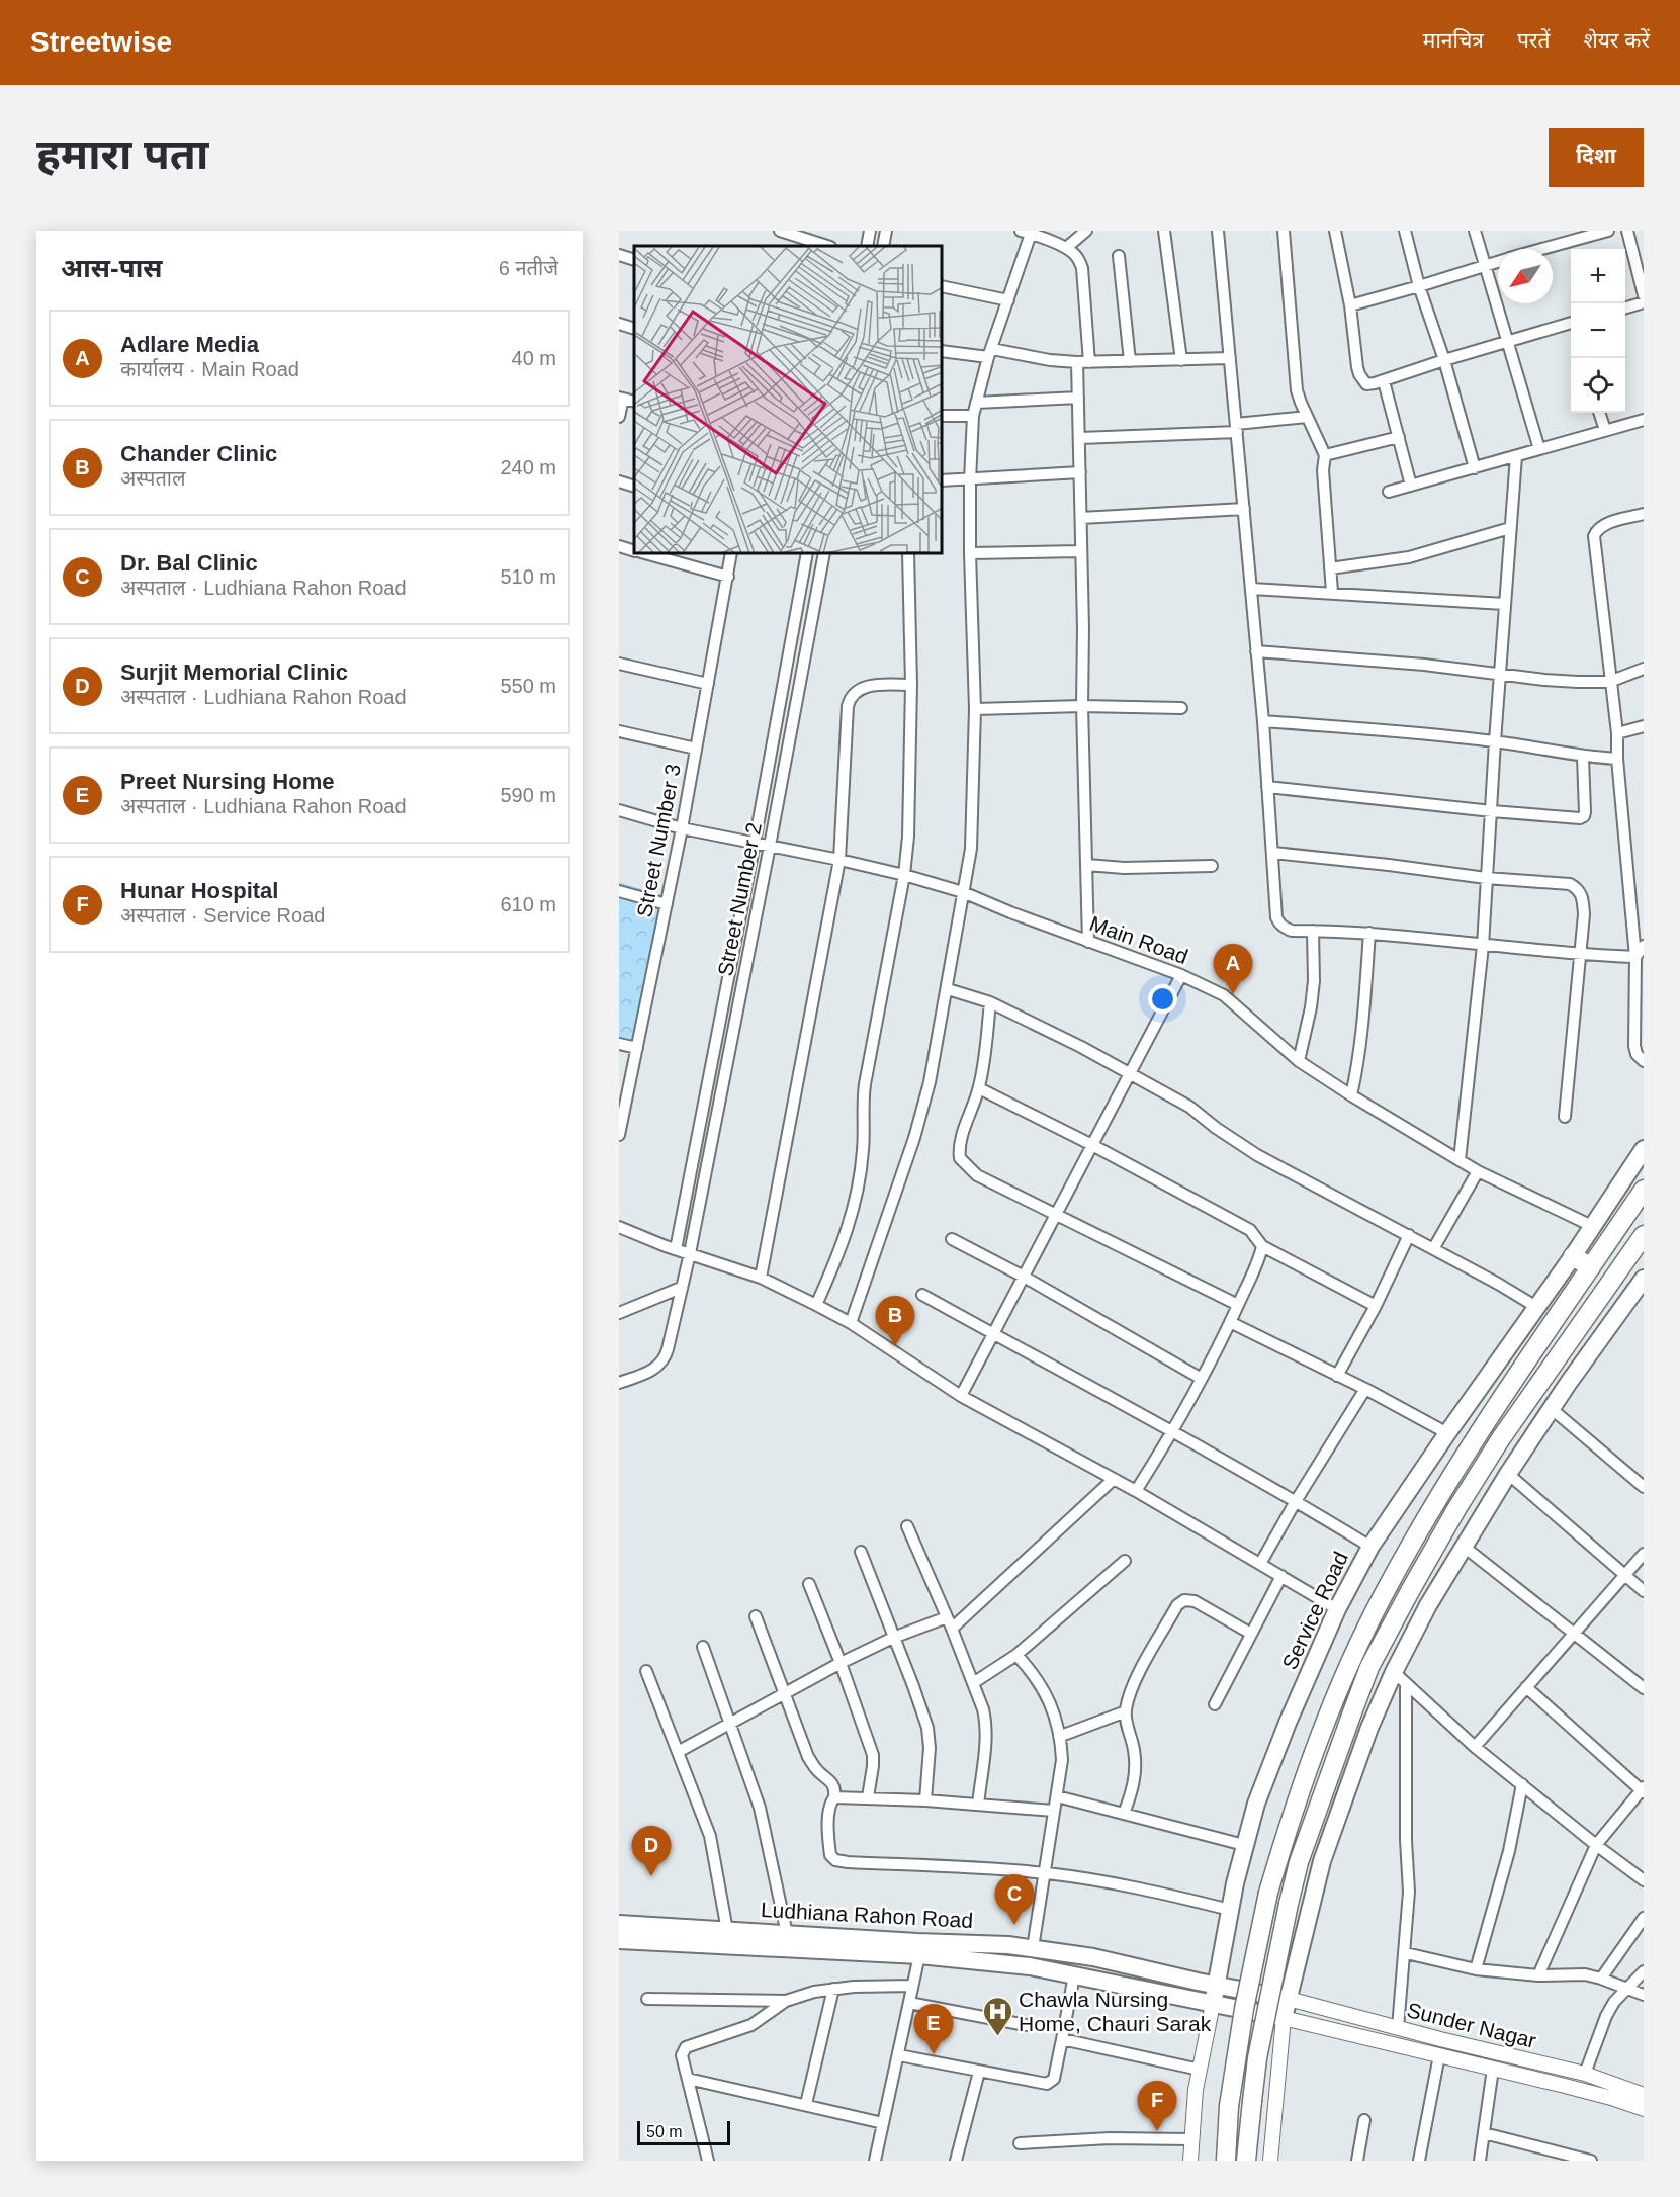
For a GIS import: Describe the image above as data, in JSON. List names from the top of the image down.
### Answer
{
  "streets": {
    "main road": ["Service Road", "Ludhiana Rahon Road"],
    "street": [
      "Street Number 3",
      "Street Number 2",
      "Main Road",
      "Sunder Nagar"
    ]
  },
  "crossings": [
    ["Street Number 3", "Main Road"],
    ["Street Number 2", "Main Road"],
    ["Main Road", "Service Road"],
    ["Service Road", "Ludhiana Rahon Road"],
    ["Ludhiana Rahon Road", "Sunder Nagar"]
  ],
  "places": {
    "hospital": ["Chawla Nursing Home, Chauri Sarak"]
  },
  "scale_bar": "50 m",
  "north": "bottom left",
  "page": {
    "header": "Streetwise",
    "nav": ["मानचित्र", "परतें", "शेयर करें"],
    "buttons": "दिशा",
    "title": "हमारा पता",
    "heading": ["आस-पास", "6 नतीजे"],
    "map_buttons": ["+", "−"],
    "list": [
      {
        "mark": "A",
        "name": "Adlare Media",
        "note": "कार्यालय · Main Road",
        "value": "40 m"
      },
      {
        "mark": "B",
        "name": "Chander Clinic",
        "note": "अस्पताल",
        "value": "240 m"
      },
      {
        "mark": "C",
        "name": "Dr. Bal Clinic",
        "note": "अस्पताल · Ludhiana Rahon Road",
        "value": "510 m"
      },
      {
        "mark": "D",
        "name": "Surjit Memorial Clinic",
        "note": "अस्पताल · Ludhiana Rahon Road",
        "value": "550 m"
      },
      {
        "mark": "E",
        "name": "Preet Nursing Home",
        "note": "अस्पताल · Ludhiana Rahon Road",
        "value": "590 m"
      },
      {
        "mark": "F",
        "name": "Hunar Hospital",
        "note": "अस्पताल · Service Road",
        "value": "610 m"
      }
    ],
    "pins": [
      "A",
      "B",
      "D",
      "C",
      "E",
      "F"
    ],
    "scale": "50 m"
  }
}
